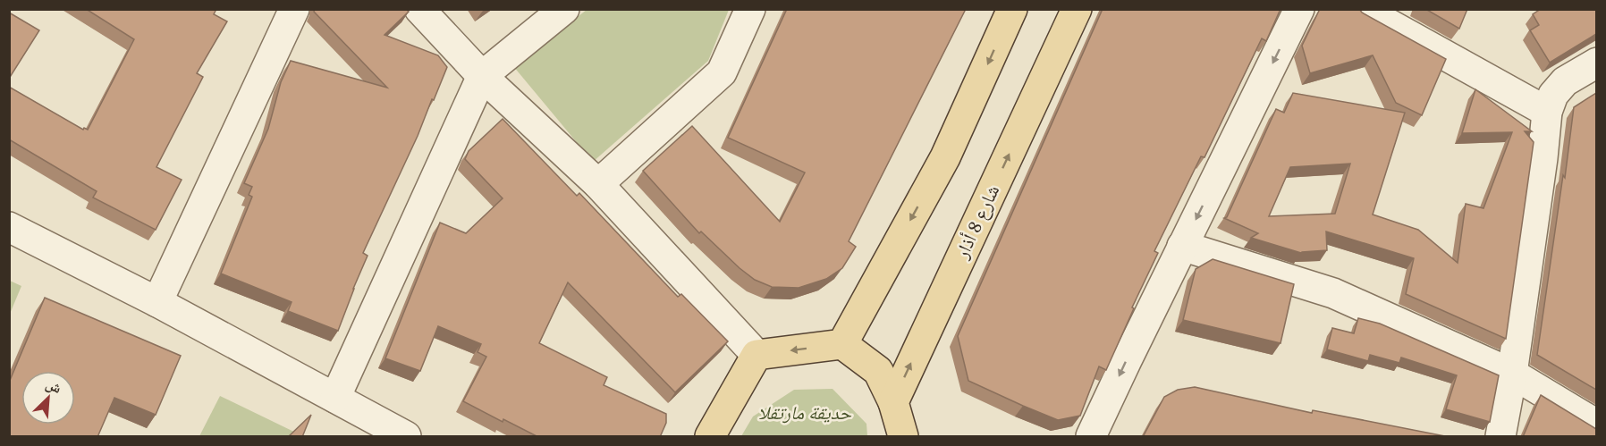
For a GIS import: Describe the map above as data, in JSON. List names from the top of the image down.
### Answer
{
  "streets": {
    "main road": ["شارع 8 أذار"]
  },
  "parks": ["حديقة مارتقلا"],
  "north": "top right"
}
